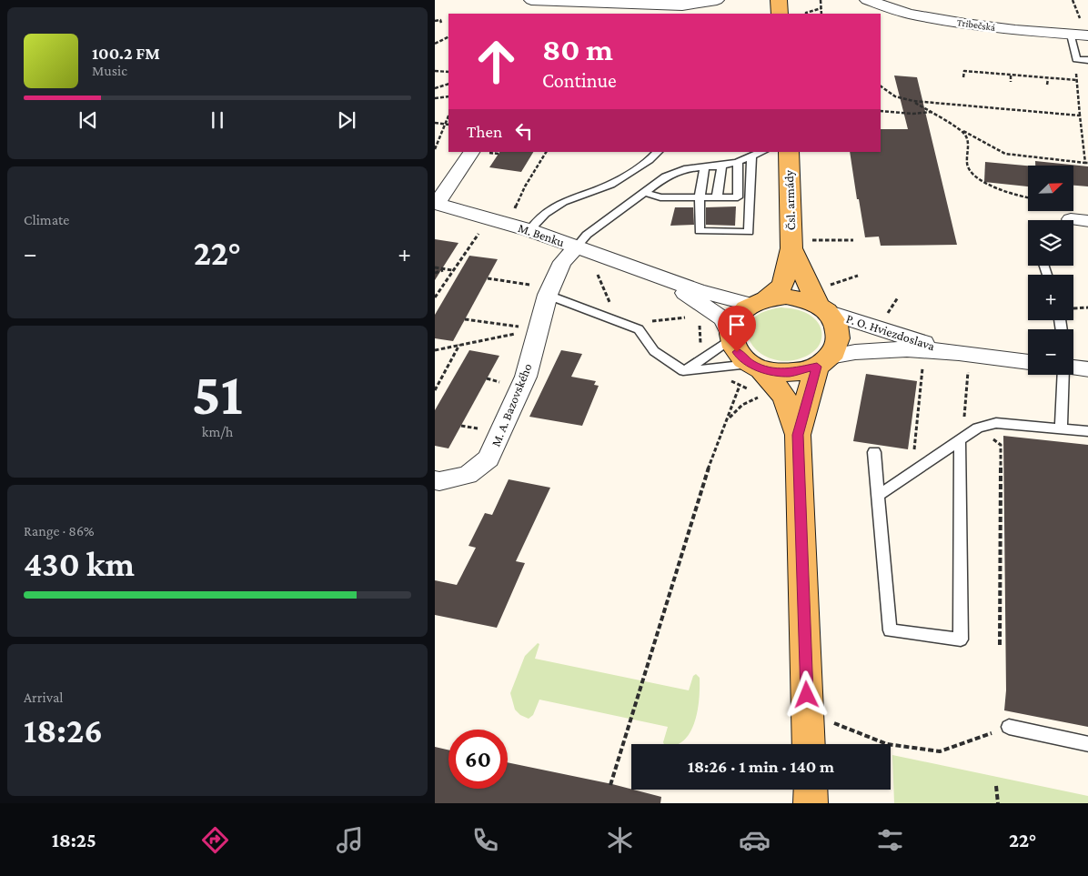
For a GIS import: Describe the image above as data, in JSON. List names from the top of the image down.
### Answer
{
  "streets": {
    "main road": ["Čsl. armády"],
    "street": [
      "Tribečská",
      "M. Benku",
      "P. O. Hviezdoslava",
      "M. A. Bazovského"
    ]
  },
  "crossings": [
    ["Čsl. armády", "M. Benku"],
    ["Čsl. armády", "P. O. Hviezdoslava"],
    ["M. Benku", "P. O. Hviezdoslava"],
    ["M. Benku", "M. A. Bazovského"]
  ],
  "north": "top right",
  "page": {
    "turn": ["80 m", "Continue"],
    "song": ["100.2 FM", "Music"],
    "then": "Then",
    "map_buttons": ["+", "−"],
    "tile": [
      "Climate",
      ["51", "km/h"],
      ["Range · 86%", "430 km"],
      ["Arrival", "18:26"]
    ],
    "heat": ["−", "22°", "+"],
    "limit": "60",
    "trip": "18:26 · 1 min · 140 m",
    "tabs": ["18:25", "22°"]
  }
}
